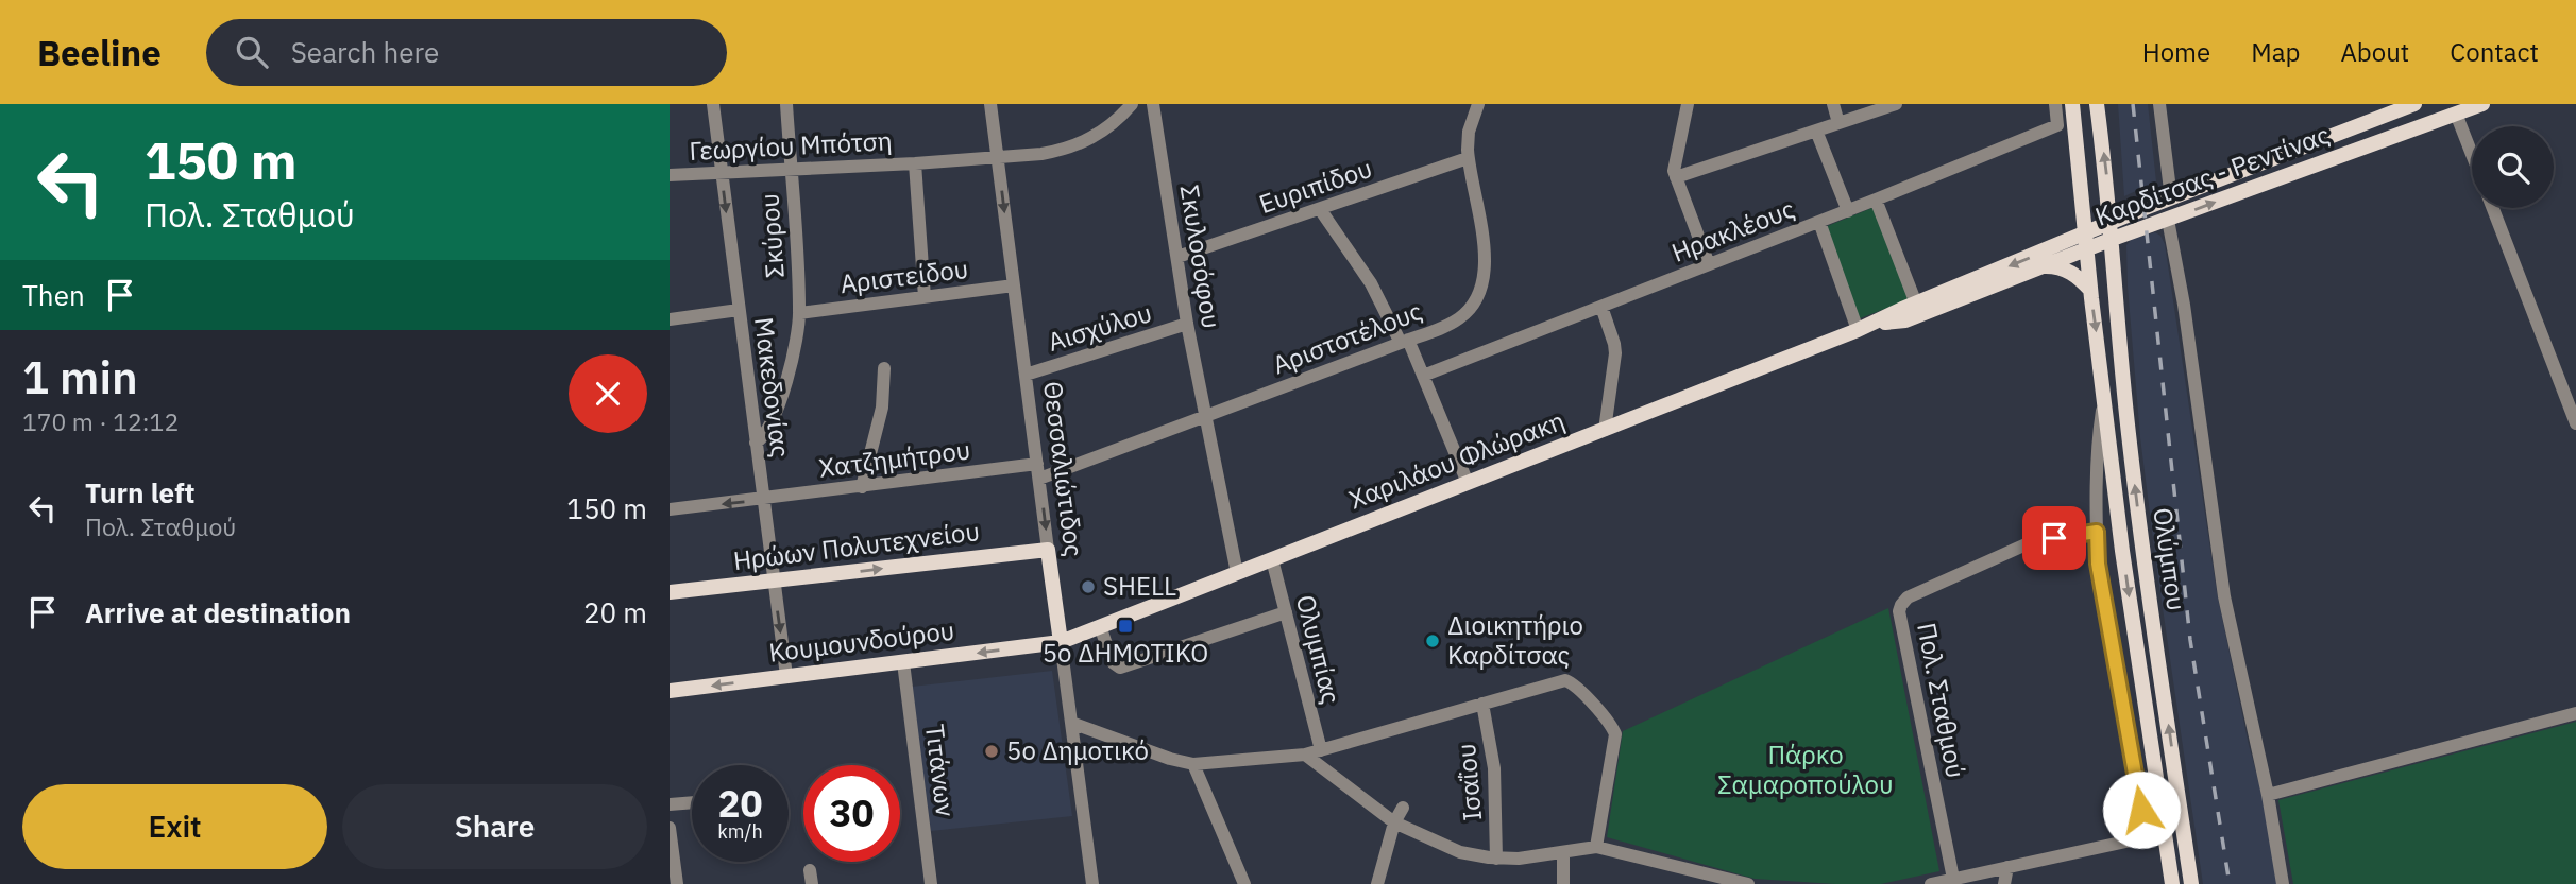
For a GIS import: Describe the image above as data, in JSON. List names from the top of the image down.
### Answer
{
  "streets": {
    "main road": [
      "Καρδίτσας - Ρεντίνας",
      "Χαριλάου Φλώρακη",
      "Θεσσαλιώτιδος",
      "Ηρώων Πολυτεχνείου",
      "Ολύμπου",
      "Κουμουνδούρου"
    ],
    "street": [
      "Γεωργίου Μπότση",
      "Ευριπίδου",
      "Ηρακλέους",
      "Σκύρου",
      "Σκυλοσόφου",
      "Αριστείδου",
      "Αισχύλου",
      "Αριστοτέλους",
      "Μακεδονίας",
      "Χατζημήτρου",
      "Ολυμπίας",
      "Πολ. Σταθμού",
      "Τιτάνων",
      "Ισαΐου"
    ]
  },
  "crossings": [
    ["Γεωργίου Μπότση", "Σκύρου"],
    ["Γεωργίου Μπότση", "Αριστείδου"],
    ["Γεωργίου Μπότση", "Μακεδονίας"],
    ["Γεωργίου Μπότση", "Θεσσαλιώτιδος"],
    ["Καρδίτσας - Ρεντίνας", "Χαριλάου Φλώρακη"],
    ["Καρδίτσας - Ρεντίνας", "Ολύμπου"],
    ["Ευριπίδου", "Σκυλοσόφου"],
    ["Ευριπίδου", "Αριστοτέλους"],
    ["Σκύρου", "Αριστείδου"],
    ["Σκύρου", "Μακεδονίας"],
    ["Σκυλοσόφου", "Αισχύλου"],
    ["Σκυλοσόφου", "Αριστοτέλους"],
    ["Σκυλοσόφου", "Χαριλάου Φλώρακη"],
    ["Αριστείδου", "Θεσσαλιώτιδος"],
    ["Αισχύλου", "Θεσσαλιώτιδος"],
    ["Αριστοτέλους", "Θεσσαλιώτιδος"],
    ["Μακεδονίας", "Χατζημήτρου"],
    ["Μακεδονίας", "Ηρώων Πολυτεχνείου"],
    ["Μακεδονίας", "Κουμουνδούρου"],
    ["Χατζημήτρου", "Θεσσαλιώτιδος"],
    ["Χαριλάου Φλώρακη", "Θεσσαλιώτιδος"],
    ["Χαριλάου Φλώρακη", "Ολύμπου"],
    ["Χαριλάου Φλώρακη", "Κουμουνδούρου"],
    ["Χαριλάου Φλώρακη", "Ολυμπίας"],
    ["Θεσσαλιώτιδος", "Ηρώων Πολυτεχνείου"],
    ["Θεσσαλιώτιδος", "Κουμουνδούρου"],
    ["Κουμουνδούρου", "Τιτάνων"]
  ],
  "one_way": ["Μακεδονίας", "Ηρώων Πολυτεχνείου", "Κουμουνδούρου"],
  "parks": ["Πάρκο Σαμαροπούλου"],
  "places": {
    "other": ["SHELL", "Διοικητήριο Καρδίτσας", "5ο Δημοτικό"],
    "transit": ["5ο ΔΗΜΟΤΙΚΟ"]
  },
  "page": {
    "header": "Beeline",
    "search": "Search here",
    "nav": [
      "Home",
      "Map",
      "About",
      "Contact"
    ],
    "turn": ["150 m", "Πολ. Σταθμού"],
    "then": "Then",
    "heading": ["1 min", "170 m · 12:12"],
    "list": [
      {
        "name": "Turn left",
        "note": "Πολ. Σταθμού",
        "value": "150 m"
      },
      {
        "name": "Arrive at destination",
        "value": "20 m"
      }
    ],
    "speed": "20 km/h",
    "limit": "30",
    "buttons": ["Exit", "Share"]
  }
}
